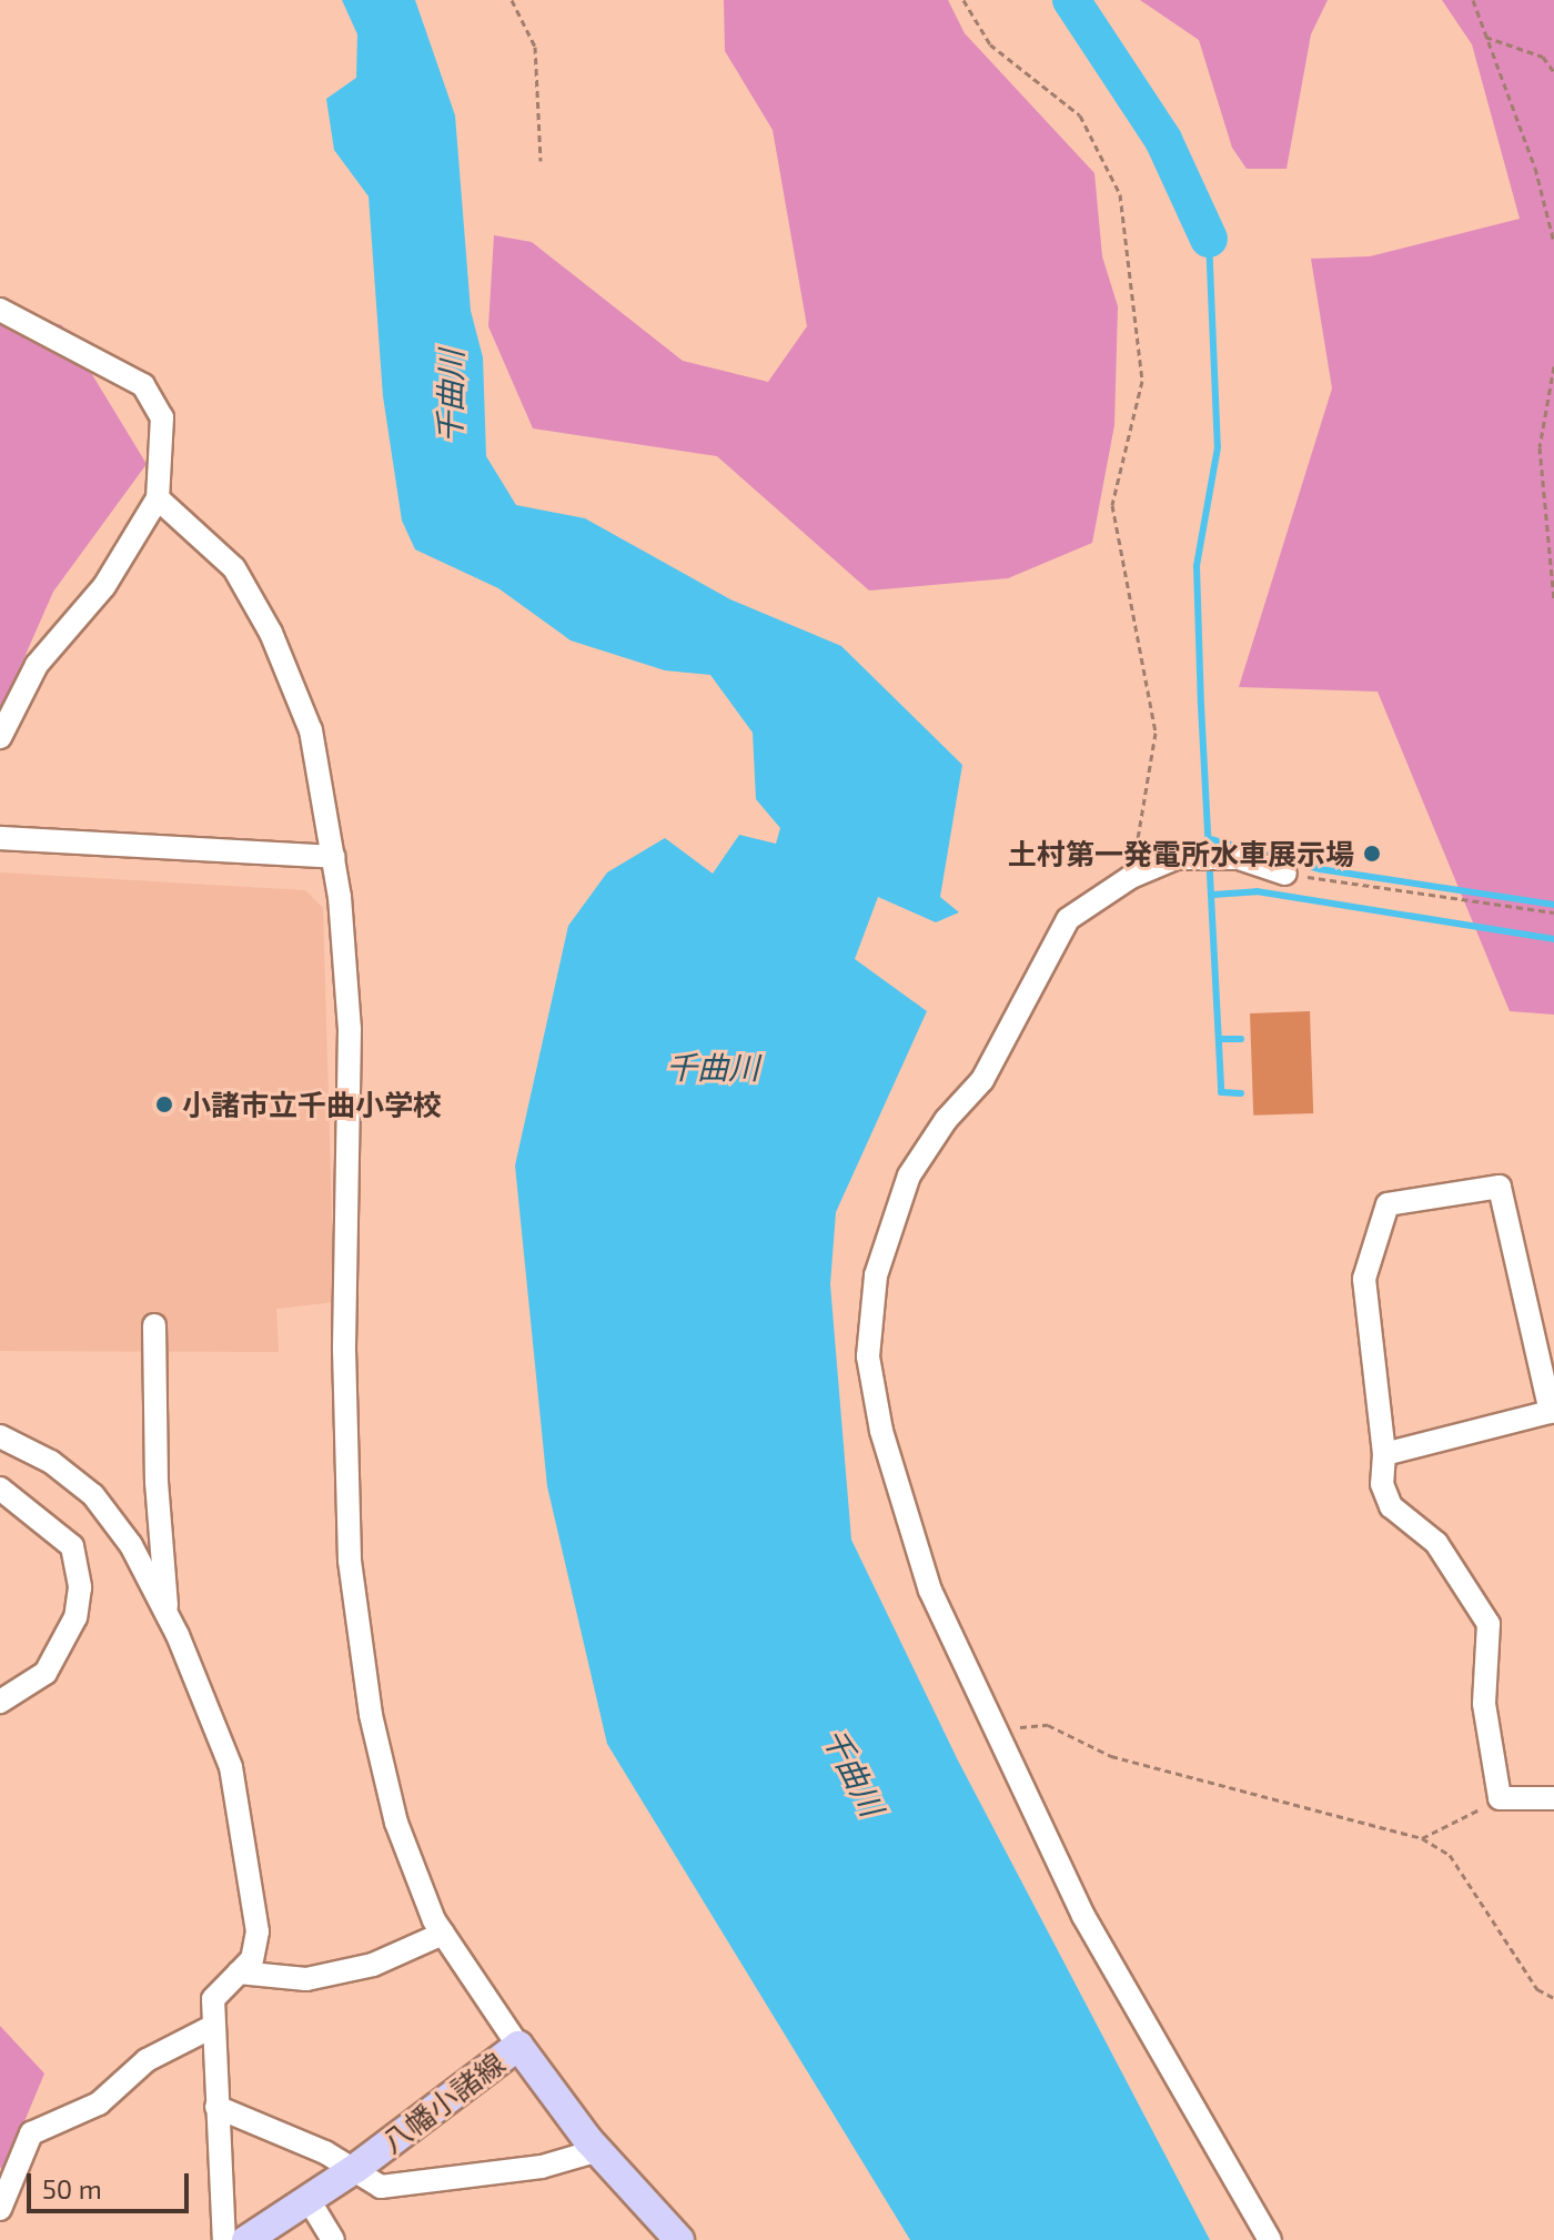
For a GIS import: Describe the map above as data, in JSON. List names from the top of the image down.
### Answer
{
  "streets": {
    "main road": ["八幡小諸線"]
  },
  "water": ["千曲川"],
  "places": ["土村第一発電所水車展示場", "小諸市立千曲小学校"],
  "scale_bar": "50 m"
}
